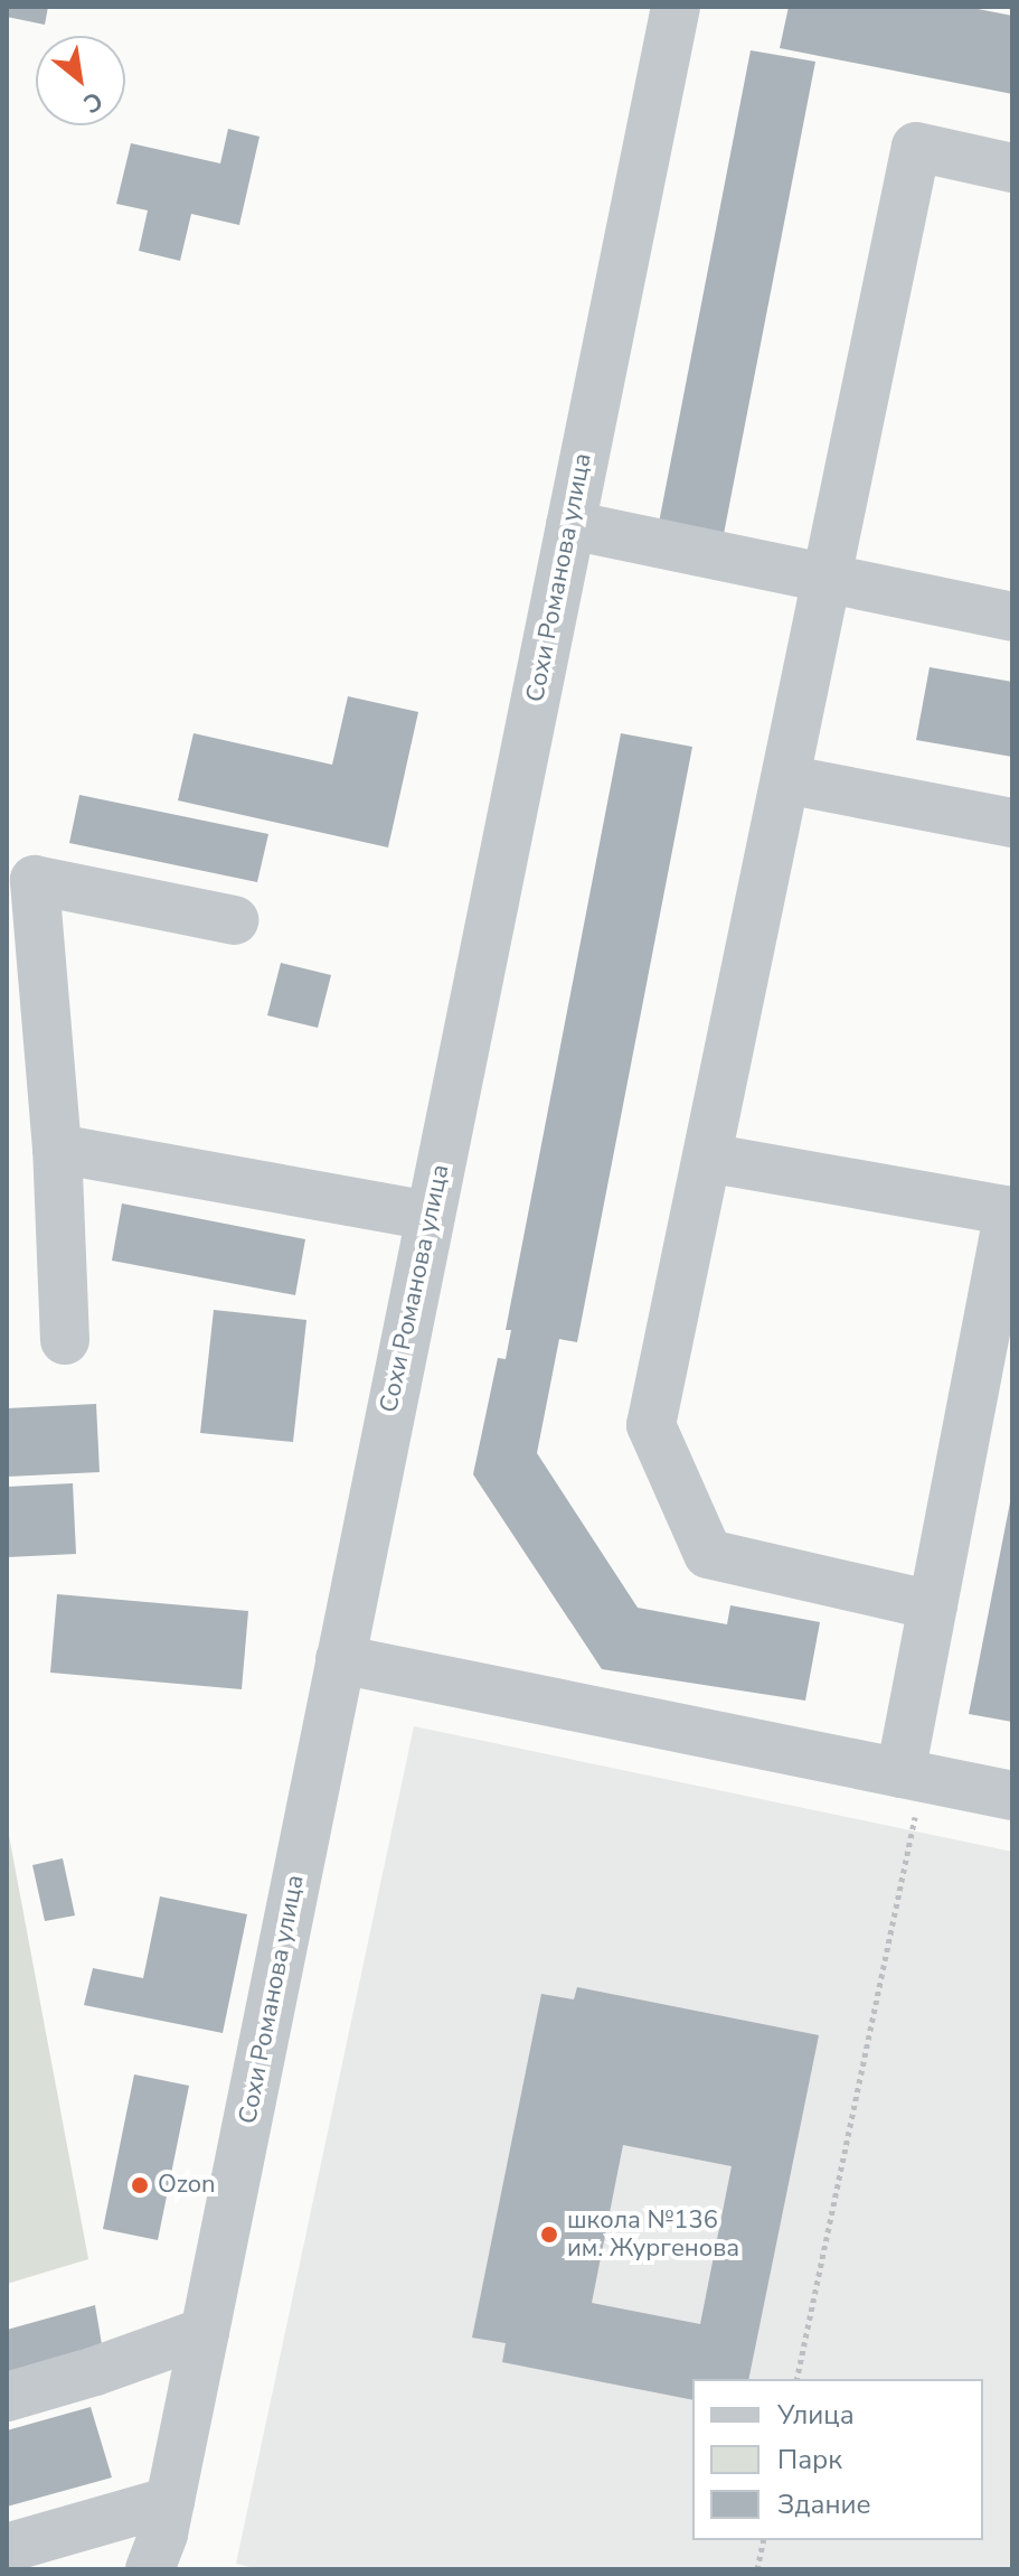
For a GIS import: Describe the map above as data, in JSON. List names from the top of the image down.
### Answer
{
  "streets": {
    "street": ["Сохи Романова улица"]
  },
  "places": ["Ozon", "школа №136 им. Жургенова"],
  "legend": ["Улица", "Парк", "Здание"],
  "north": "bottom right"
}
